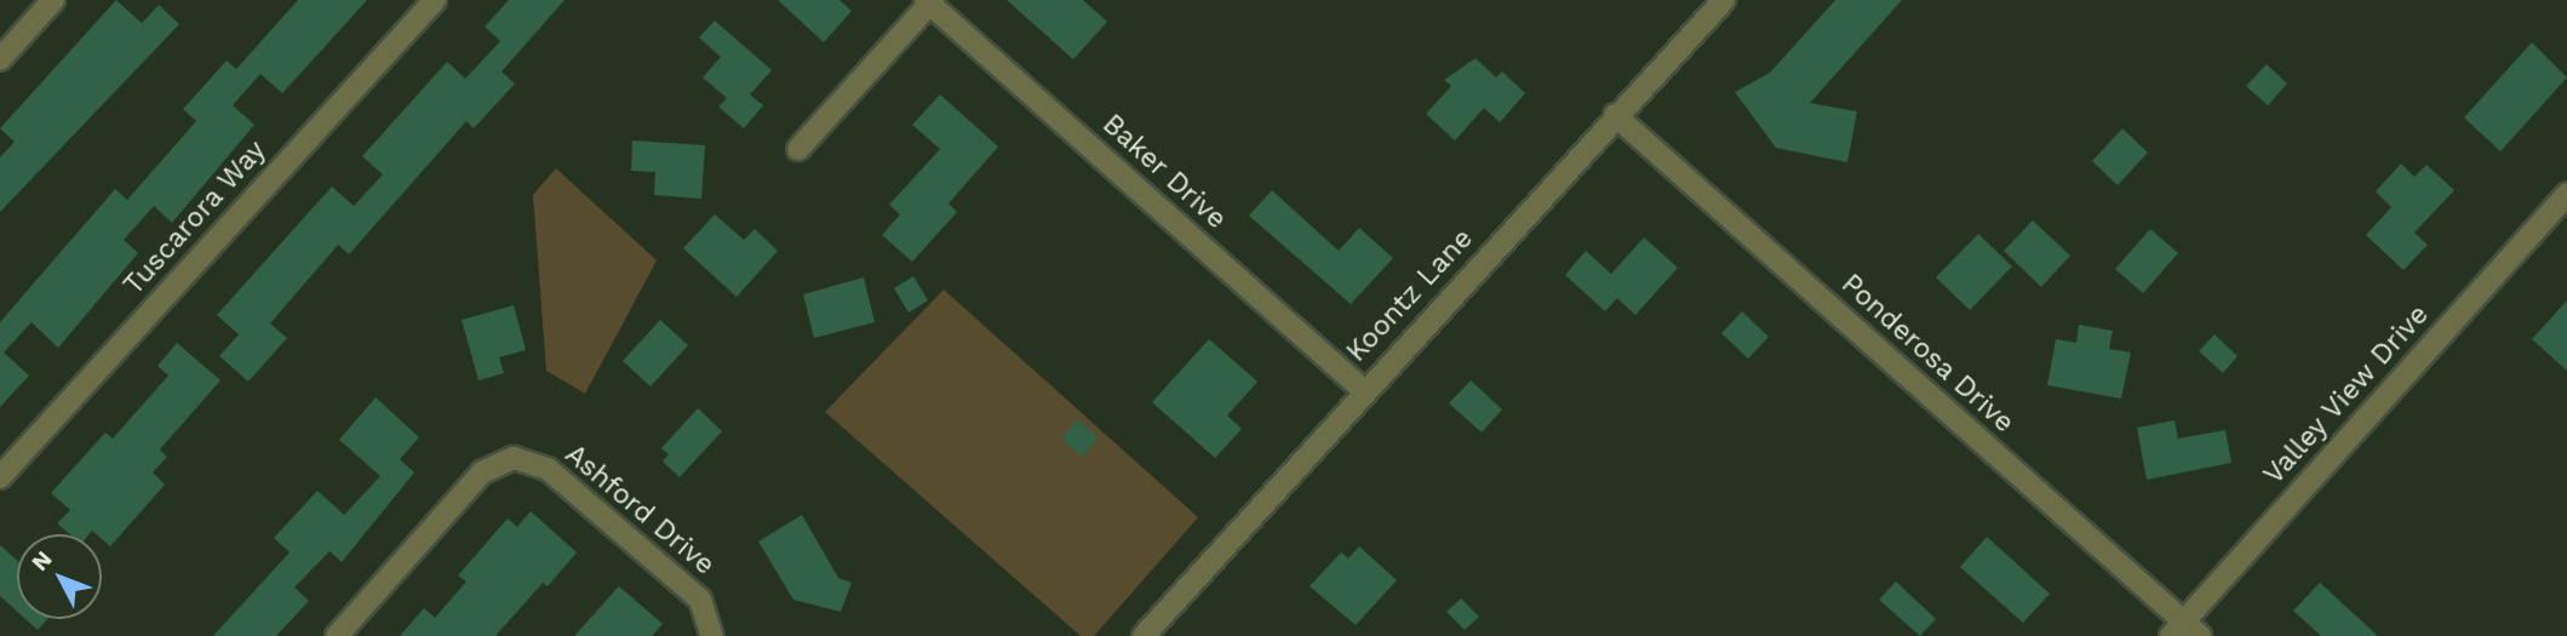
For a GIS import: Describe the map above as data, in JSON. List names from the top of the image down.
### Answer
{
  "streets": {
    "street": [
      "Baker Drive",
      "Tuscarora Way",
      "Koontz Lane",
      "Ponderosa Drive",
      "Valley View Drive",
      "Ashford Drive"
    ]
  },
  "crossings": [
    ["Baker Drive", "Koontz Lane"],
    ["Koontz Lane", "Ponderosa Drive"],
    ["Ponderosa Drive", "Valley View Drive"]
  ],
  "north": "top left"
}
